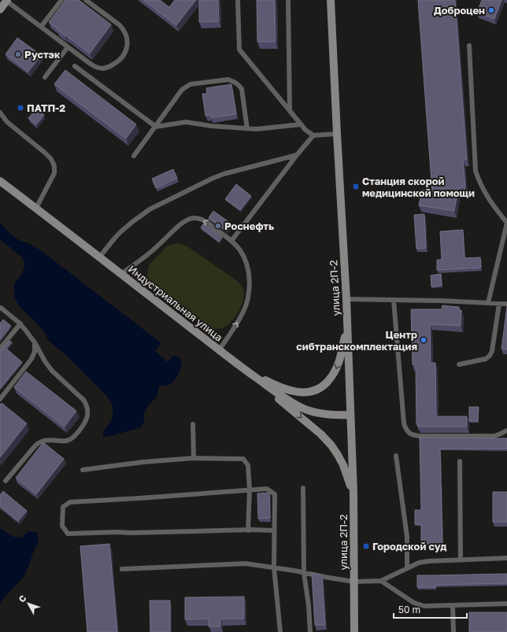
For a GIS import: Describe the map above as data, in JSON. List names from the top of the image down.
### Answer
{
  "streets": {
    "main road": ["улица 2П-2", "Индустриальная улица"]
  },
  "crossings": [
    ["улица 2П-2", "Индустриальная улица"]
  ],
  "places": {
    "other": [
      "Доброцен",
      "Рустэк",
      "Роснефть",
      "Центр сибтранскомплектация"
    ],
    "transit": ["ПАТП-2", "Станция скорой медицинской помощи", "Городской суд"]
  },
  "scale_bar": "50 m",
  "north": "top left"
}
